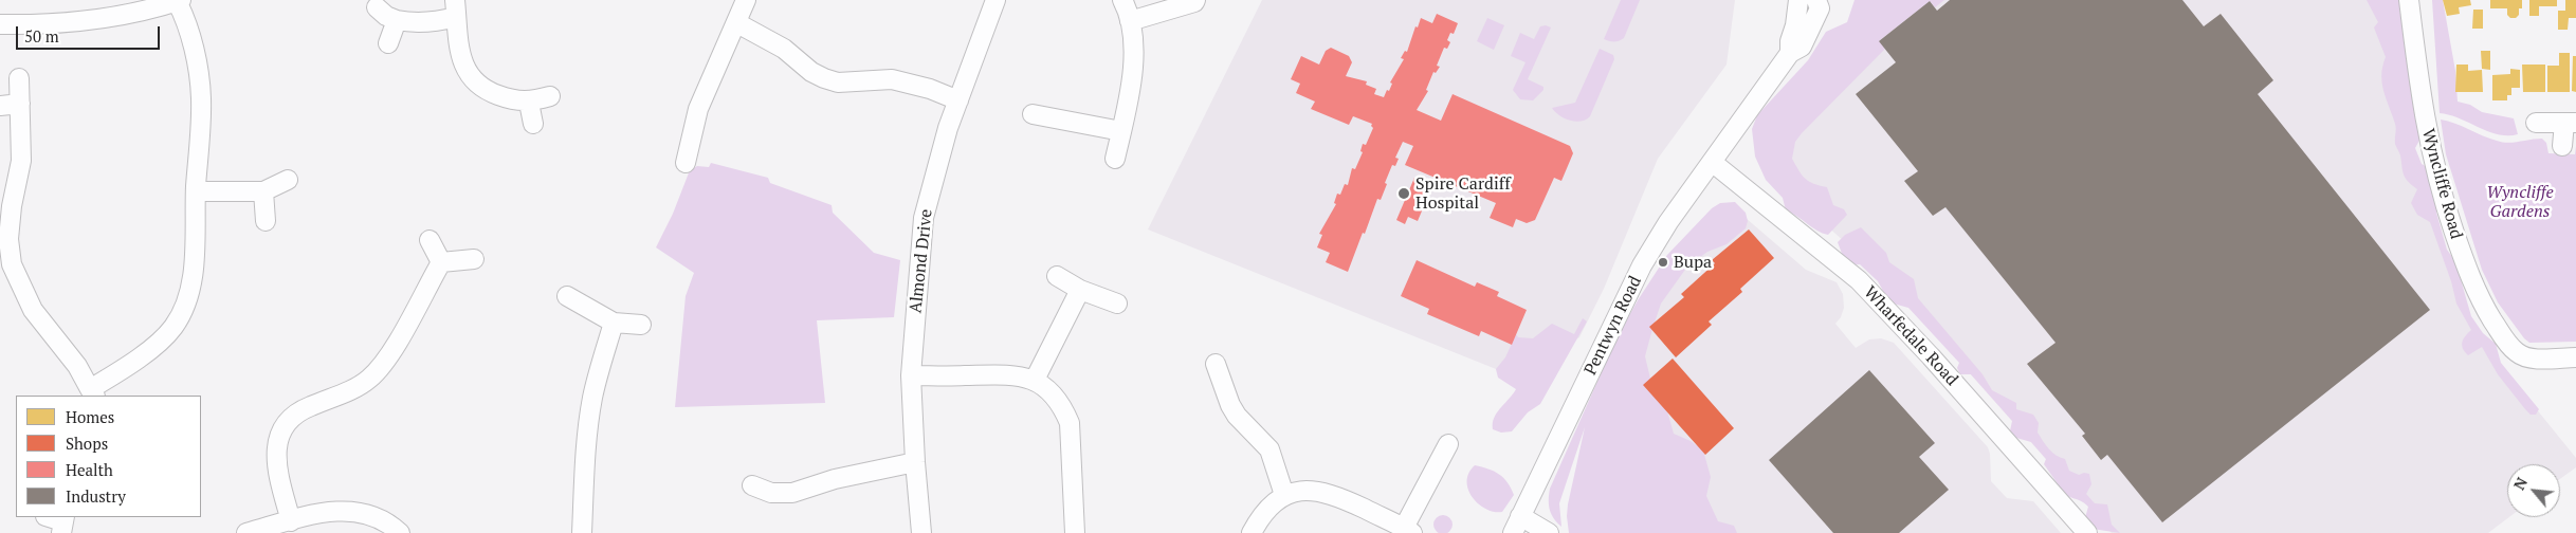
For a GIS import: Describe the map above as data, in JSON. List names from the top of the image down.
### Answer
{
  "streets": {
    "street": [
      "Wyncliffe Road",
      "Almond Drive",
      "Pentwyn Road",
      "Wharfedale Road"
    ]
  },
  "crossings": [
    ["Pentwyn Road", "Wharfedale Road"]
  ],
  "parks": ["Wyncliffe Gardens"],
  "places": ["Spire Cardiff Hospital", "Bupa"],
  "legend": [
    "Homes",
    "Shops",
    "Health",
    "Industry"
  ],
  "scale_bar": "50 m",
  "north": "top left"
}
